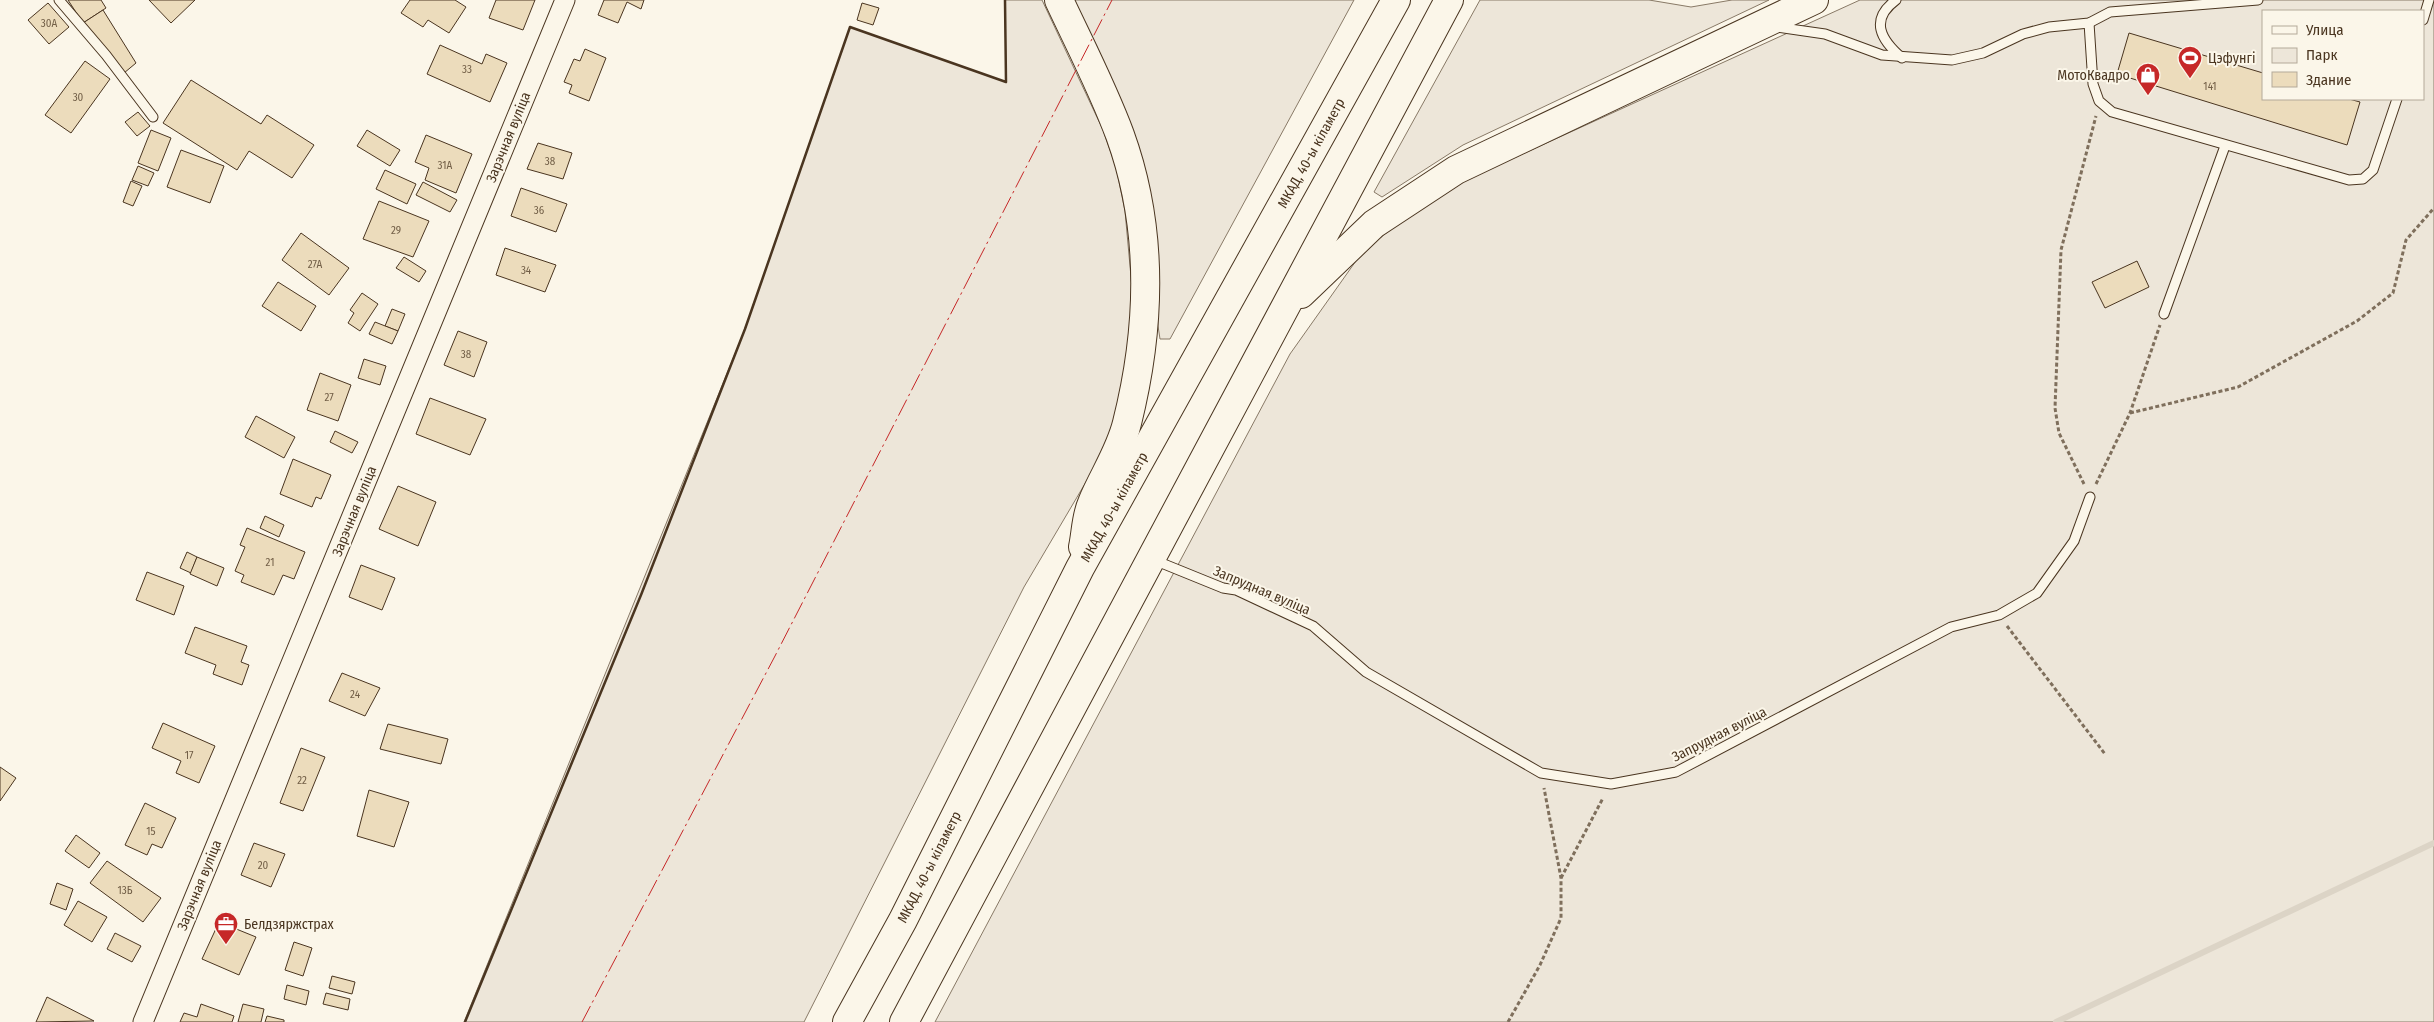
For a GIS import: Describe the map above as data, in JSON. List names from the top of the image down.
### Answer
{
  "streets": {
    "highway": ["МКАД, 40-ы кіламетр"],
    "street": ["Зарэчная вуліца"],
    "lane": ["Запрудная вуліца"]
  },
  "places": {
    "sports": ["Цэфунгі"],
    "shop": ["МотоКвадро"],
    "office": ["Белдзяржстрах"]
  },
  "house_numbers": [
    "30А",
    "33",
    "141",
    "30",
    "38",
    "31А",
    "36",
    "29",
    "27А",
    "34",
    "38",
    "27",
    "21",
    "24",
    "17",
    "22",
    "15",
    "20",
    "13Б"
  ],
  "legend": ["Улица", "Парк", "Здание"]
}
